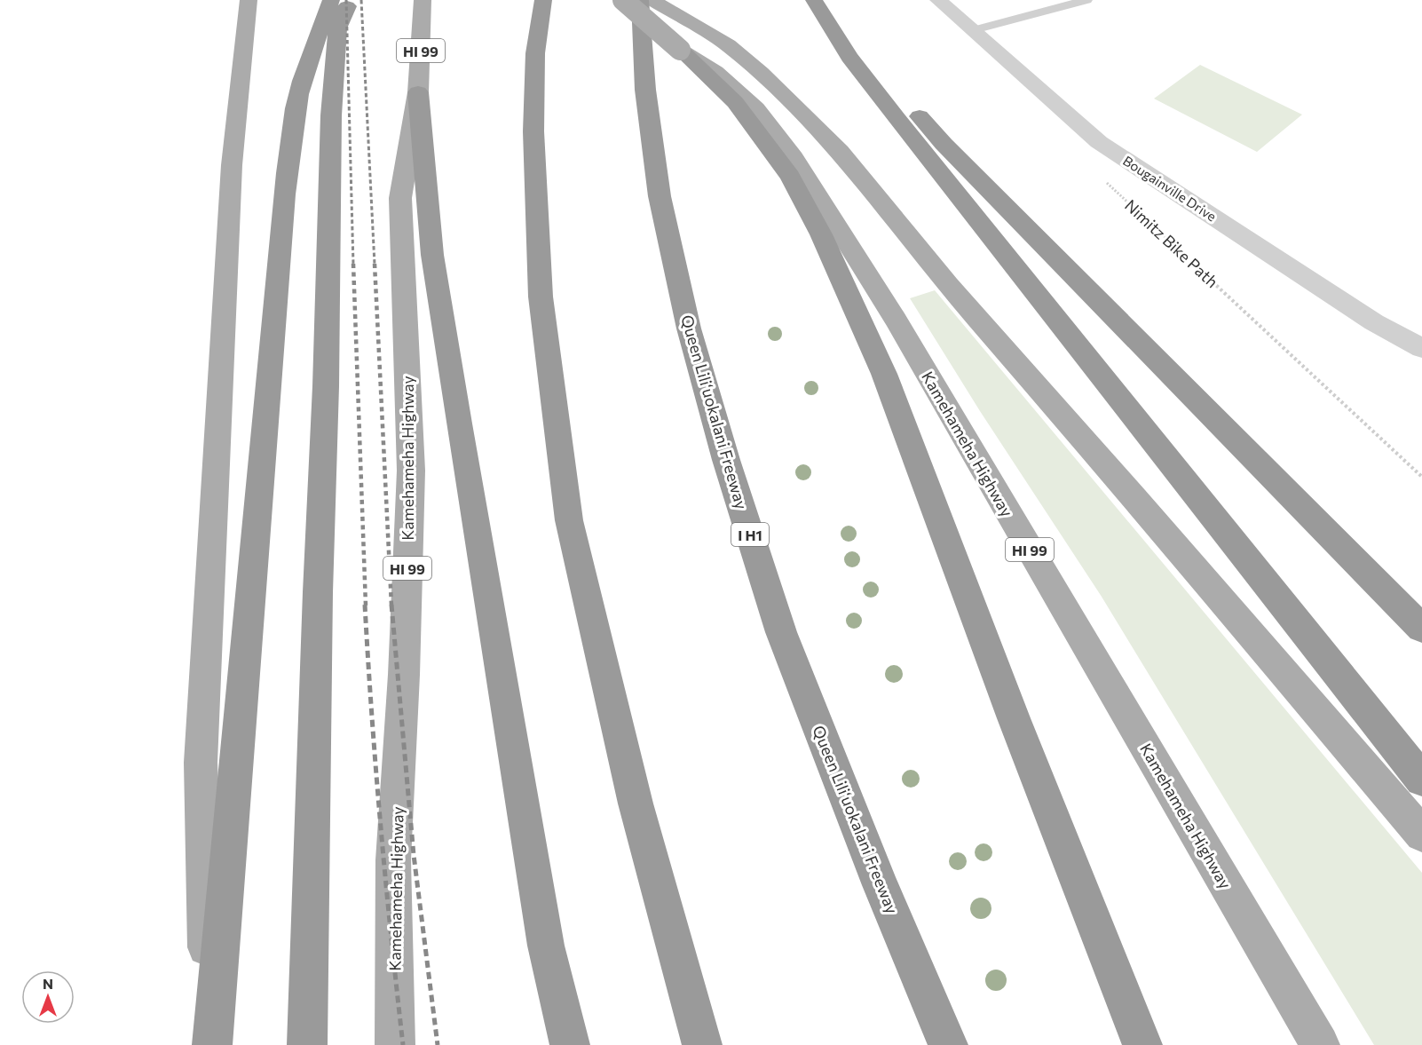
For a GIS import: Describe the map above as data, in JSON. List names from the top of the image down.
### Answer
{
  "streets": {
    "highway": ["Queen Liliʻuokalani Freeway", "I H1"],
    "main road": ["HI 99", "Kamehameha Highway"],
    "street": ["Bougainville Drive"],
    "path": ["Nimitz Bike Path"]
  },
  "north": "top"
}
